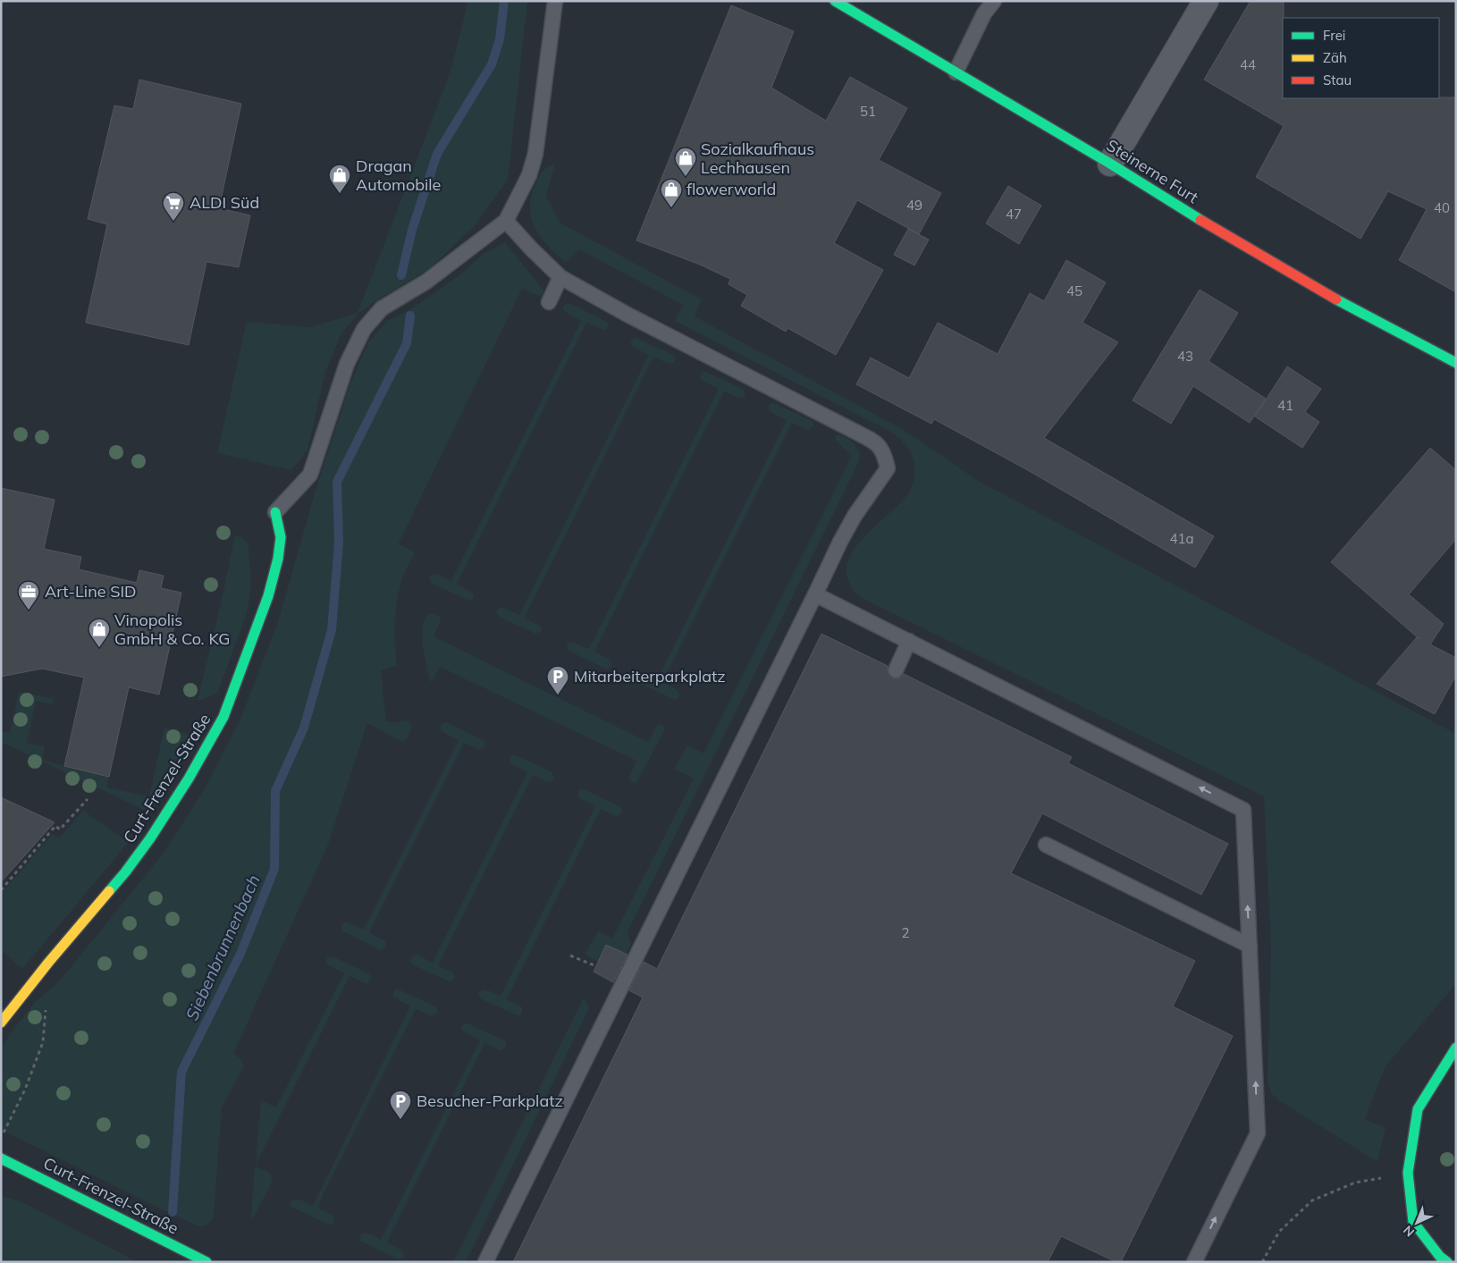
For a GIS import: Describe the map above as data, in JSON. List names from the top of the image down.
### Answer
{
  "streets": {
    "street": ["Steinerne Furt", "Curt-Frenzel-Straße"]
  },
  "water": ["Siebenbrunnenbach"],
  "places": {
    "shop": [
      "Sozialkaufhaus Lechhausen",
      "Dragan Automobile",
      "flowerworld",
      "Vinopolis GmbH & Co. KG"
    ],
    "supermarket": ["ALDI Süd"],
    "office": ["Art-Line SID"],
    "parking": ["Mitarbeiterparkplatz", "Besucher-Parkplatz"]
  },
  "house_numbers": [
    "44",
    "51",
    "49",
    "40",
    "47",
    "45",
    "43",
    "41",
    "41a",
    "2"
  ],
  "legend": ["Frei", "Zäh", "Stau"],
  "north": "bottom left"
}
